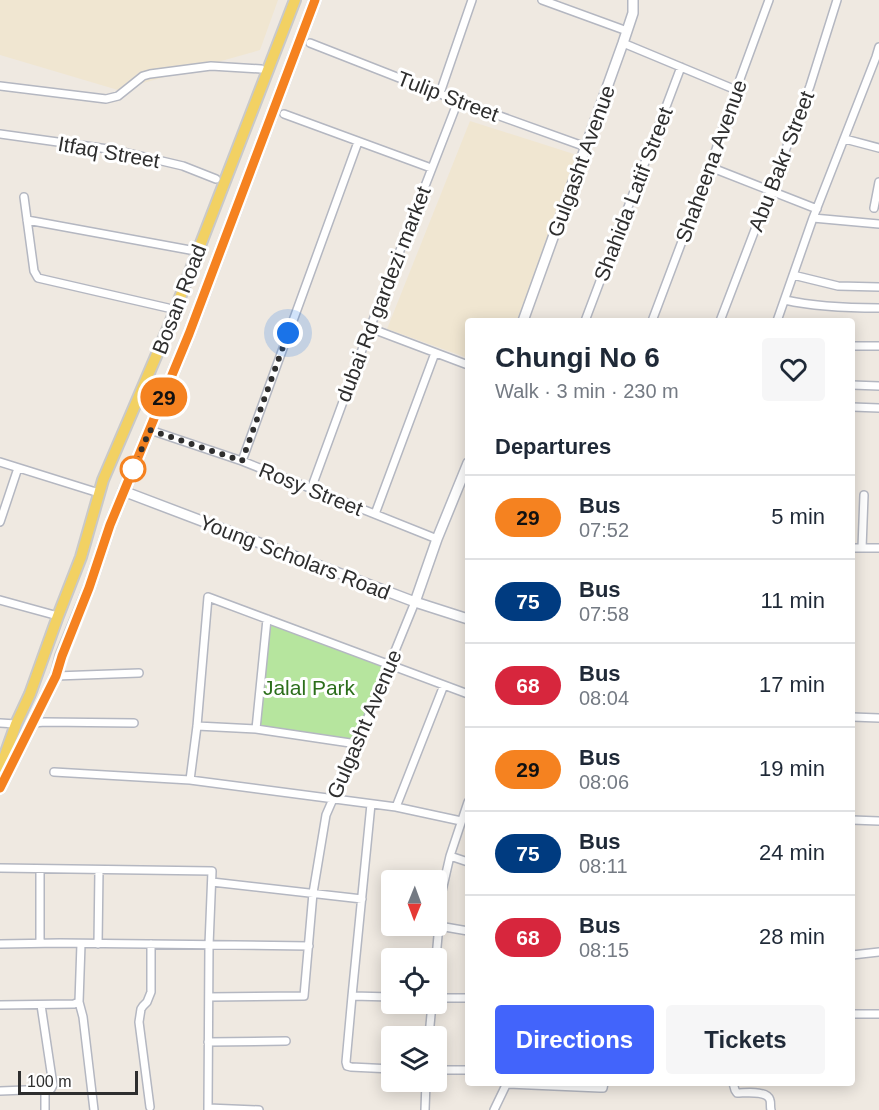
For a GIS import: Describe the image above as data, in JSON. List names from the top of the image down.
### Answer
{
  "streets": {
    "main road": ["Bosan Road"],
    "street": [
      "Tulip Street",
      "Itfaq Street",
      "Gulgasht Avenue",
      "Shaheena Avenue",
      "Abu Bakr Street",
      "Shahida Latif Street",
      "dubai Rd gardezi market",
      "Rosy Street",
      "Young Scholars Road"
    ]
  },
  "crossings": [
    ["Tulip Street", "Gulgasht Avenue"],
    ["Tulip Street", "dubai Rd gardezi market"],
    ["Gulgasht Avenue", "Rosy Street"],
    ["Gulgasht Avenue", "Young Scholars Road"],
    ["dubai Rd gardezi market", "Rosy Street"],
    ["Bosan Road", "Rosy Street"],
    ["Bosan Road", "Young Scholars Road"]
  ],
  "parks": ["Jalal Park"],
  "lines": ["bus line 29"],
  "scale_bar": "100 m",
  "north": "bottom",
  "page": {
    "on_map": "29",
    "heading": [
      ["Chungi No 6", "Walk · 3 min · 230 m"],
      "Departures"
    ],
    "list": [
      {
        "mark": "29",
        "name": "Bus",
        "note": "07:52",
        "value": "5 min"
      },
      {
        "mark": "75",
        "name": "Bus",
        "note": "07:58",
        "value": "11 min"
      },
      {
        "mark": "68",
        "name": "Bus",
        "note": "08:04",
        "value": "17 min"
      },
      {
        "mark": "29",
        "name": "Bus",
        "note": "08:06",
        "value": "19 min"
      },
      {
        "mark": "75",
        "name": "Bus",
        "note": "08:11",
        "value": "24 min"
      },
      {
        "mark": "68",
        "name": "Bus",
        "note": "08:15",
        "value": "28 min"
      }
    ],
    "buttons": ["Directions", "Tickets"],
    "scale": "100 m"
  }
}
